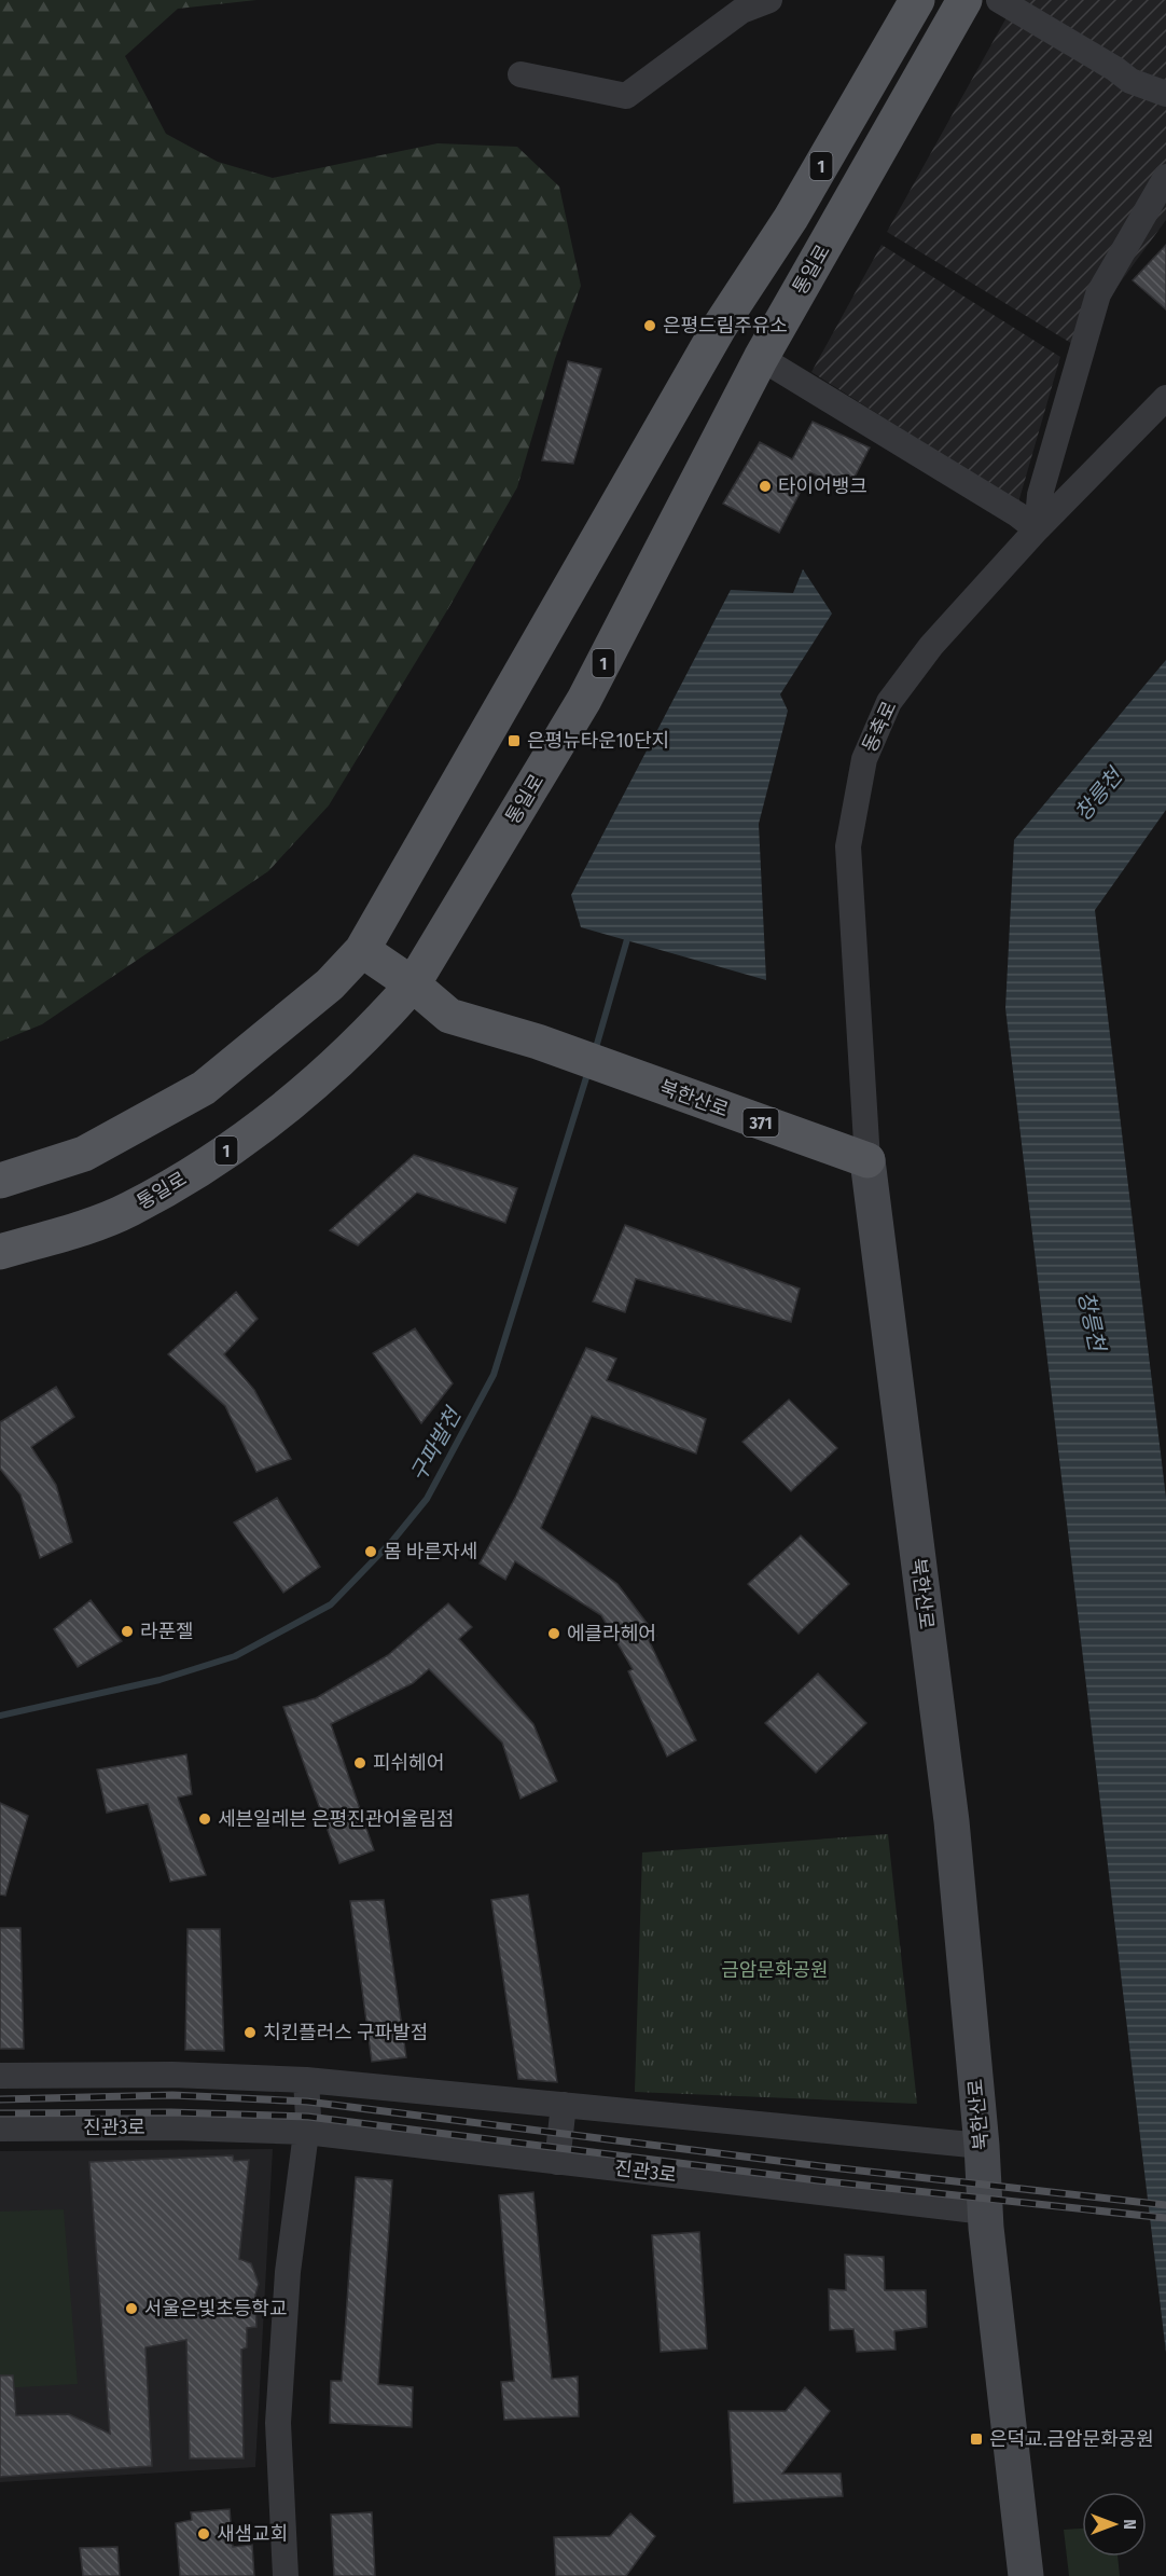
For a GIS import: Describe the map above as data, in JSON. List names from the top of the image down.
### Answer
{
  "streets": {
    "main road": [
      "1",
      "통일로",
      "북한산로",
      "371"
    ],
    "street": ["동축로", "진관3로"]
  },
  "crossings": [
    ["1", "북한산로"],
    ["통일로", "북한산로"],
    ["동축로", "북한산로"],
    ["북한산로", "진관3로"]
  ],
  "water": ["창릉천", "구파발천"],
  "parks": ["금암문화공원"],
  "places": {
    "other": [
      "은평드림주유소",
      "타이어뱅크",
      "몸 바른자세",
      "라푼젤",
      "에클라헤어",
      "피쉬헤어",
      "세븐일레븐 은평진관어울림점",
      "치킨플러스 구파발점",
      "서울은빛초등학교",
      "새샘교회"
    ],
    "transit": ["은평뉴타운10단지", "은덕교.금암문화공원"]
  },
  "north": "right"
}
